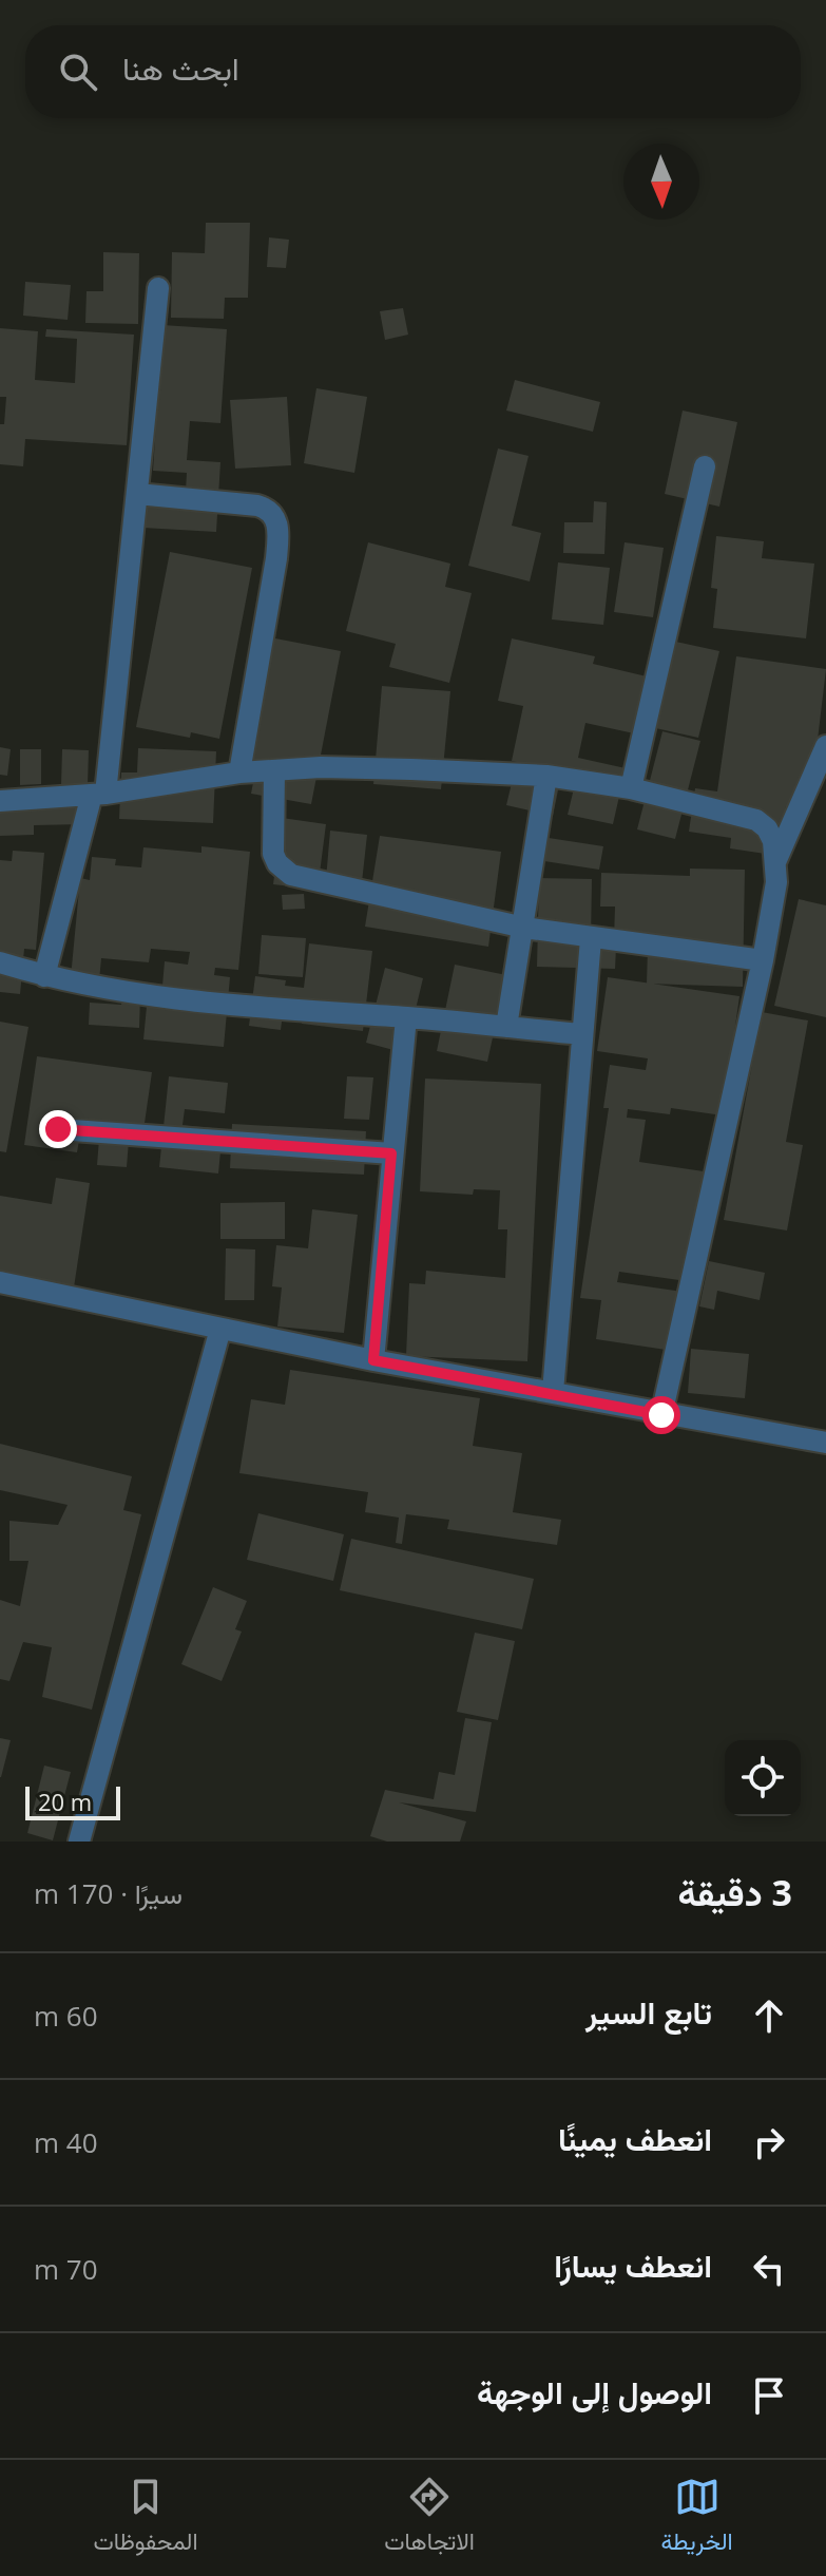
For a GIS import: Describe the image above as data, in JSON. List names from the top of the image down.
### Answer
{
  "scale_bar": "20 m",
  "north": "bottom",
  "page": {
    "search": "ابحث هنا",
    "scale": "20 m",
    "heading": ["3 دقيقة", "سيرًا · 170 m"],
    "list": [
      ["تابع السير", "60 m"],
      ["انعطف يمينًا", "40 m"],
      ["انعطف يسارًا", "70 m"],
      "الوصول إلى الوجهة"
    ],
    "nav": ["الخريطة", "الاتجاهات", "المحفوظات"]
  }
}
